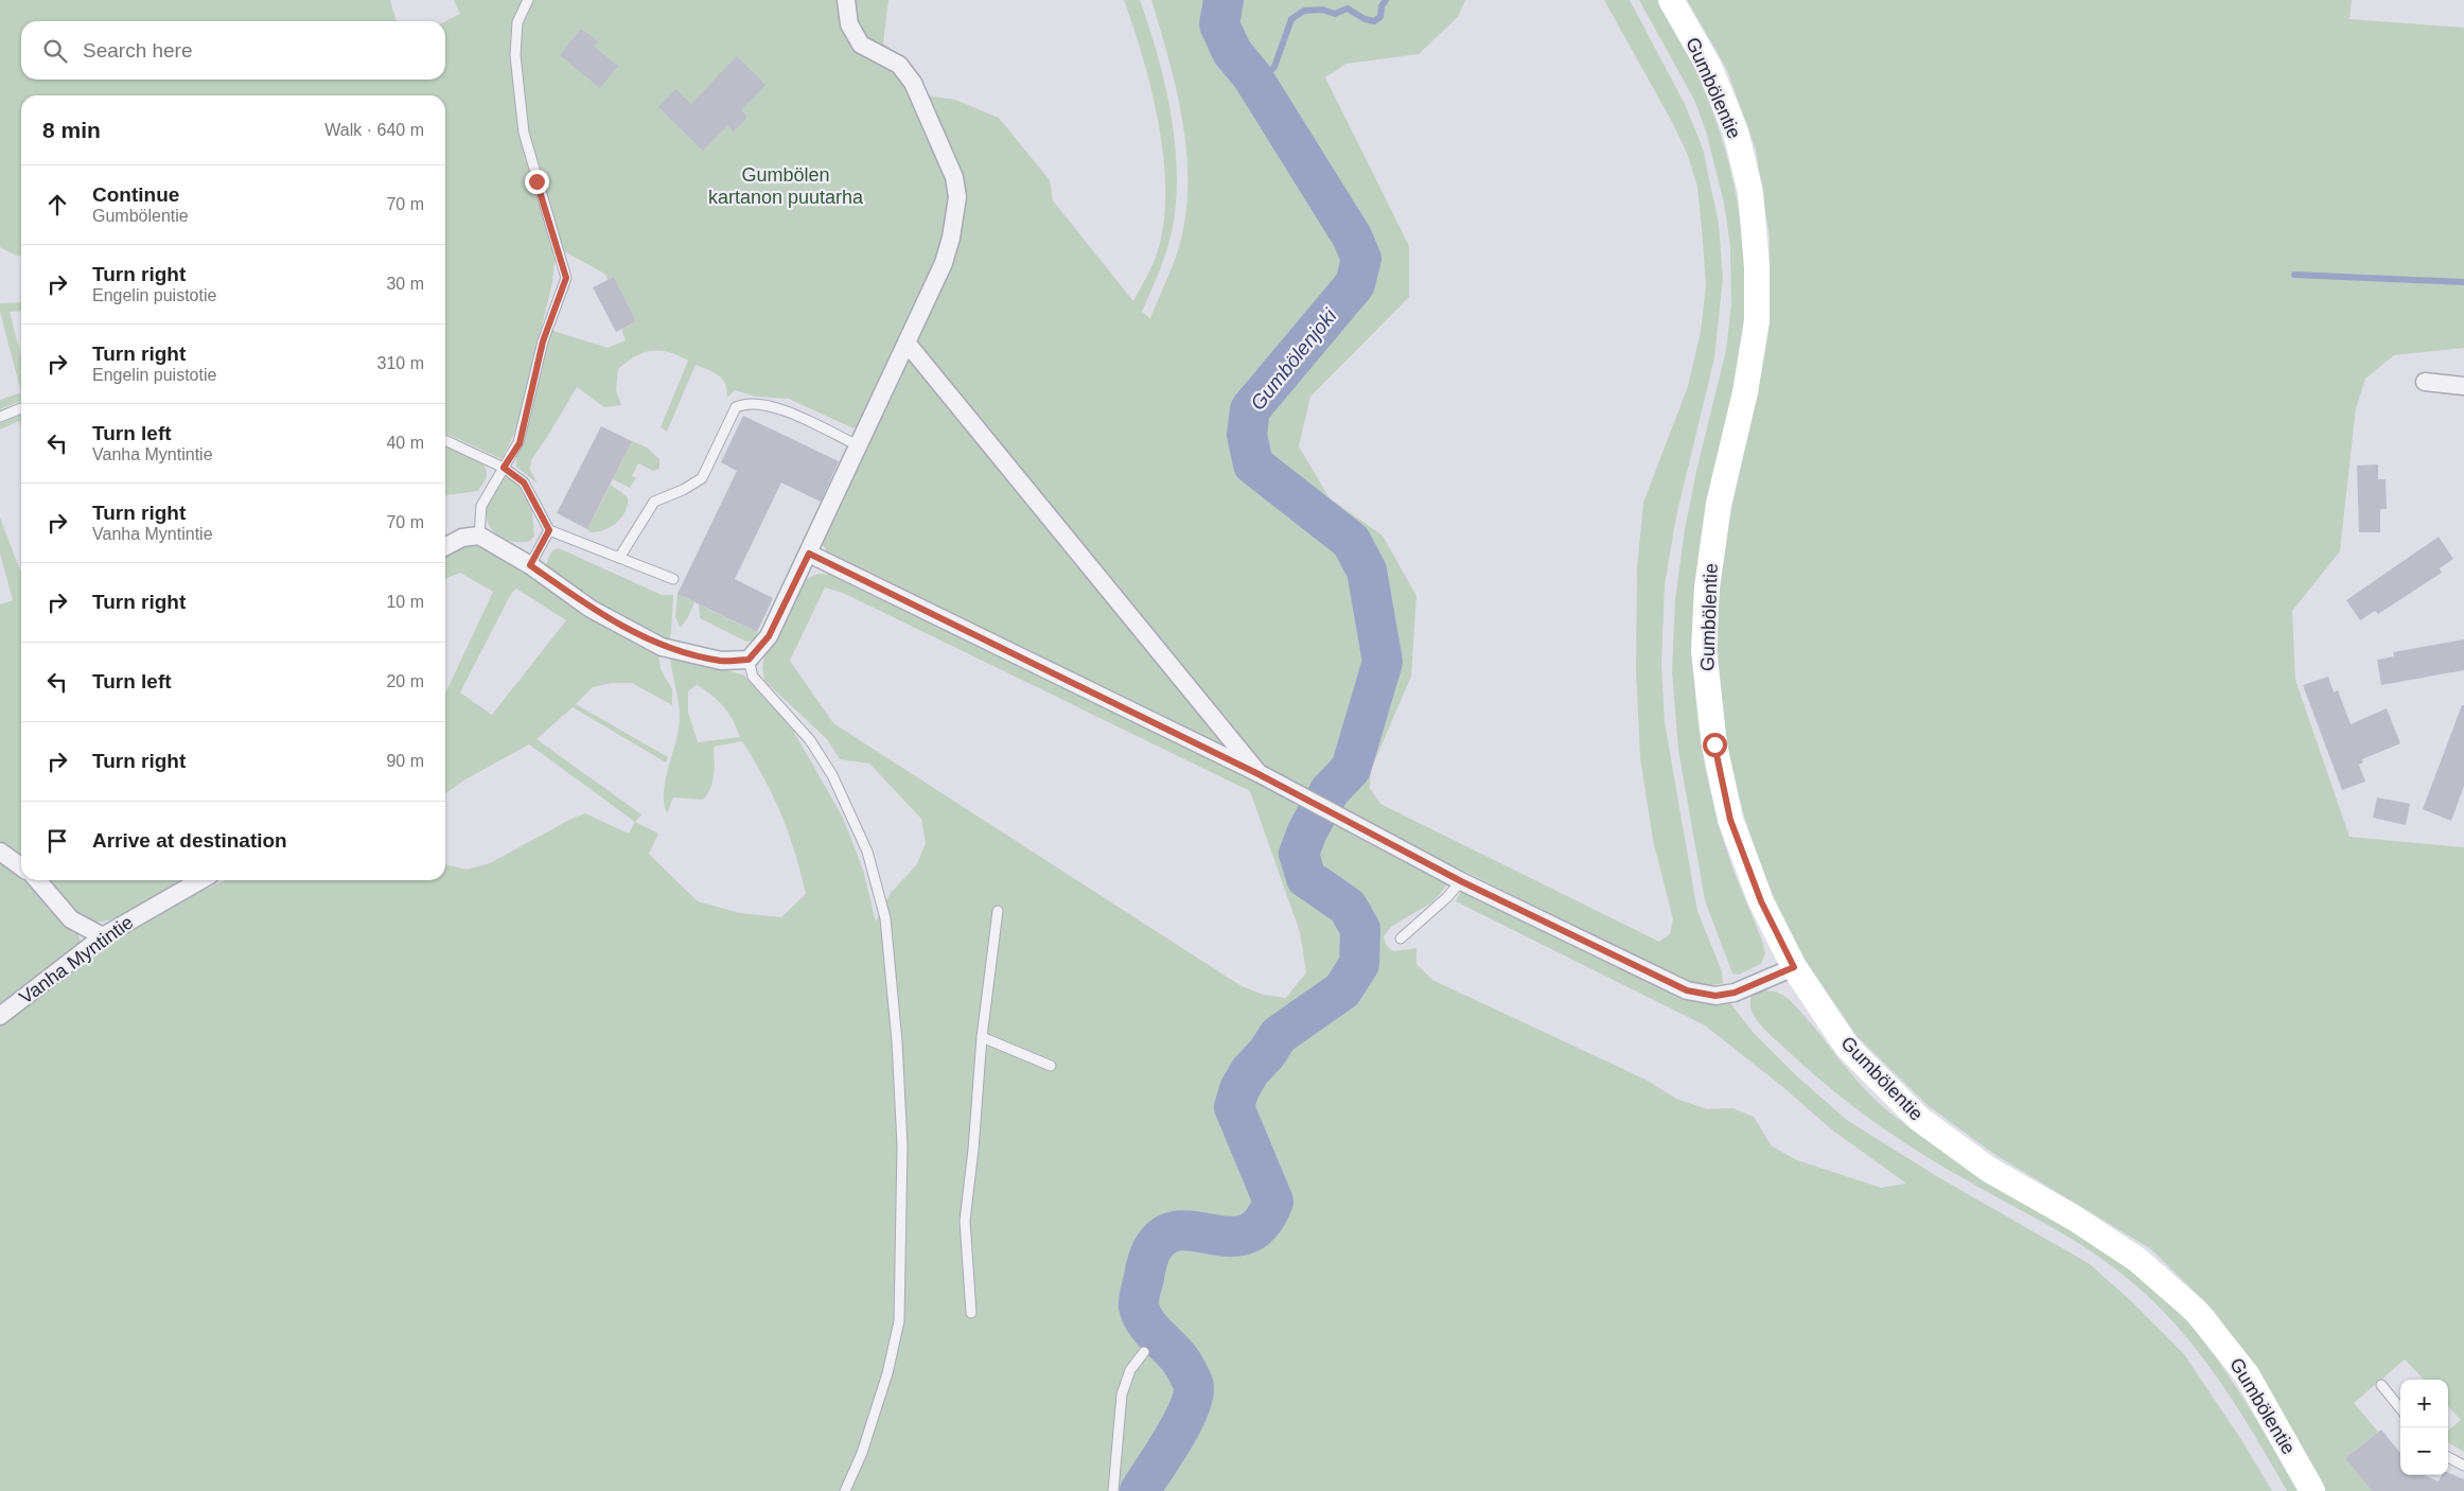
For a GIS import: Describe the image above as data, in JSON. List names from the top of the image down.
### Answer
{
  "streets": {
    "main road": ["Gumbölentie"],
    "street": ["Vanha Myntintie"]
  },
  "water": ["Gumbölenjoki"],
  "parks": ["Gumbölen kartanon puutarha"],
  "page": {
    "search": "Search here",
    "heading": ["8 min", "Walk · 640 m"],
    "list": [
      ["Continue", "Gumbölentie", "70 m"],
      ["Turn right", "Engelin puistotie", "30 m"],
      ["Turn right", "Engelin puistotie", "310 m"],
      ["Turn left", "Vanha Myntintie", "40 m"],
      ["Turn right", "Vanha Myntintie", "70 m"],
      ["Turn right", "10 m"],
      ["Turn left", "20 m"],
      ["Turn right", "90 m"],
      "Arrive at destination"
    ],
    "map_buttons": ["+", "−"]
  }
}
